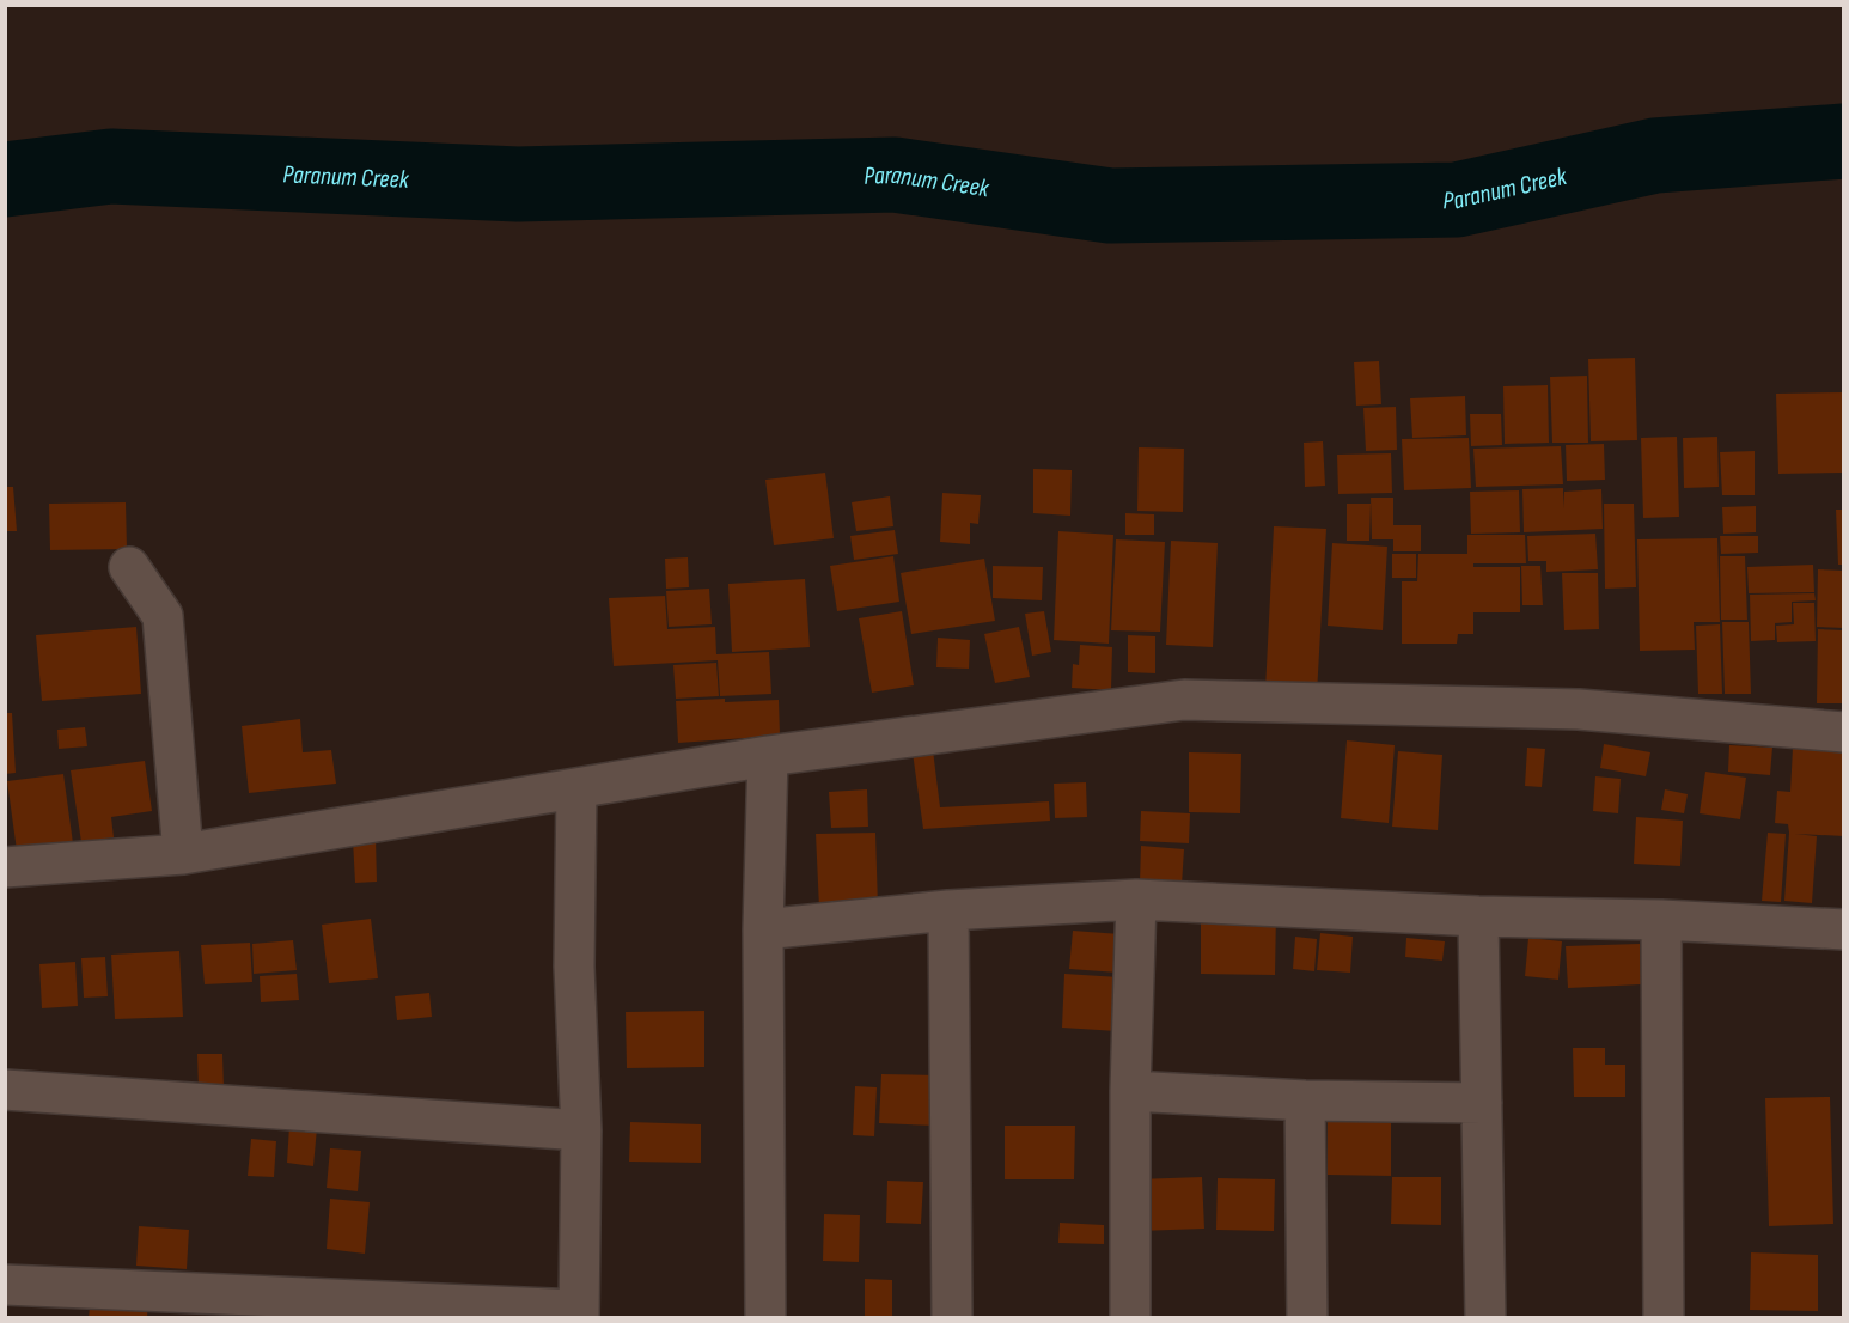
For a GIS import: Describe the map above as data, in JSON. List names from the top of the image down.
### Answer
{
  "water": ["Paranum Creek"]
}
